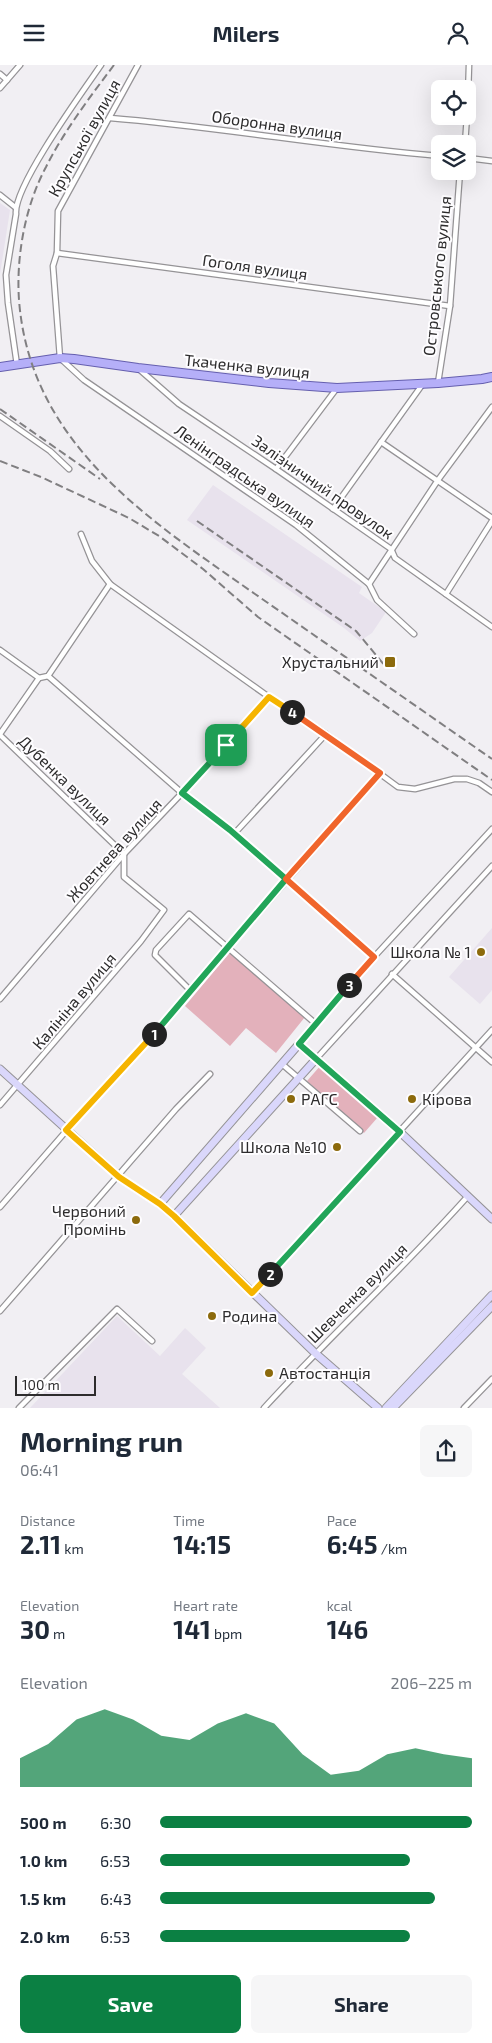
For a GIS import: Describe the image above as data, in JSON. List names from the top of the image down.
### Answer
{
  "streets": {
    "main road": ["Ткаченка вулиця"],
    "street": [
      "Оборонна вулиця",
      "Крупської вулиця",
      "Гоголя вулиця",
      "Островського вулиця",
      "Ленінградська вулиця",
      "Залізничний провулок",
      "Дубенка вулиця",
      "Жовтнева вулиця",
      "Калініна вулиця",
      "Шевченка вулиця"
    ]
  },
  "crossings": [
    ["Оборонна вулиця", "Крупської вулиця"],
    ["Крупської вулиця", "Гоголя вулиця"],
    ["Крупської вулиця", "Ткаченка вулиця"],
    ["Крупської вулиця", "Ленінградська вулиця"],
    ["Гоголя вулиця", "Островського вулиця"],
    ["Островського вулиця", "Ткаченка вулиця"],
    ["Ткаченка вулиця", "Ленінградська вулиця"],
    ["Ткаченка вулиця", "Залізничний провулок"],
    ["Дубенка вулиця", "Жовтнева вулиця"],
    ["Дубенка вулиця", "Калініна вулиця"],
    ["Жовтнева вулиця", "Калініна вулиця"]
  ],
  "places": {
    "transit": ["Хрустальний"],
    "other": [
      "Школа № 1",
      "РАГС",
      "Кірова",
      "Школа №10",
      "Червоний Промінь",
      "Родина",
      "Автостанція"
    ]
  },
  "scale_bar": "100 m",
  "page": {
    "header": "Milers",
    "pins": [
      "4",
      "3",
      "1",
      "2"
    ],
    "scale": "100 m",
    "heading": ["Morning run", "06:41"],
    "stats": [
      ["Distance", "2.11 km"],
      ["Time", "14:15"],
      ["Pace", "6:45 /km"],
      ["Elevation", "30 m"],
      ["Heart rate", "141 bpm"],
      ["kcal", "146"]
    ],
    "chart": ["Elevation", "206–225 m"],
    "list": [
      {
        "name": "500 m",
        "note": "6:30"
      },
      {
        "name": "1.0 km",
        "note": "6:53"
      },
      {
        "name": "1.5 km",
        "note": "6:43"
      },
      {
        "name": "2.0 km",
        "note": "6:53"
      }
    ],
    "buttons": ["Save", "Share"]
  }
}
